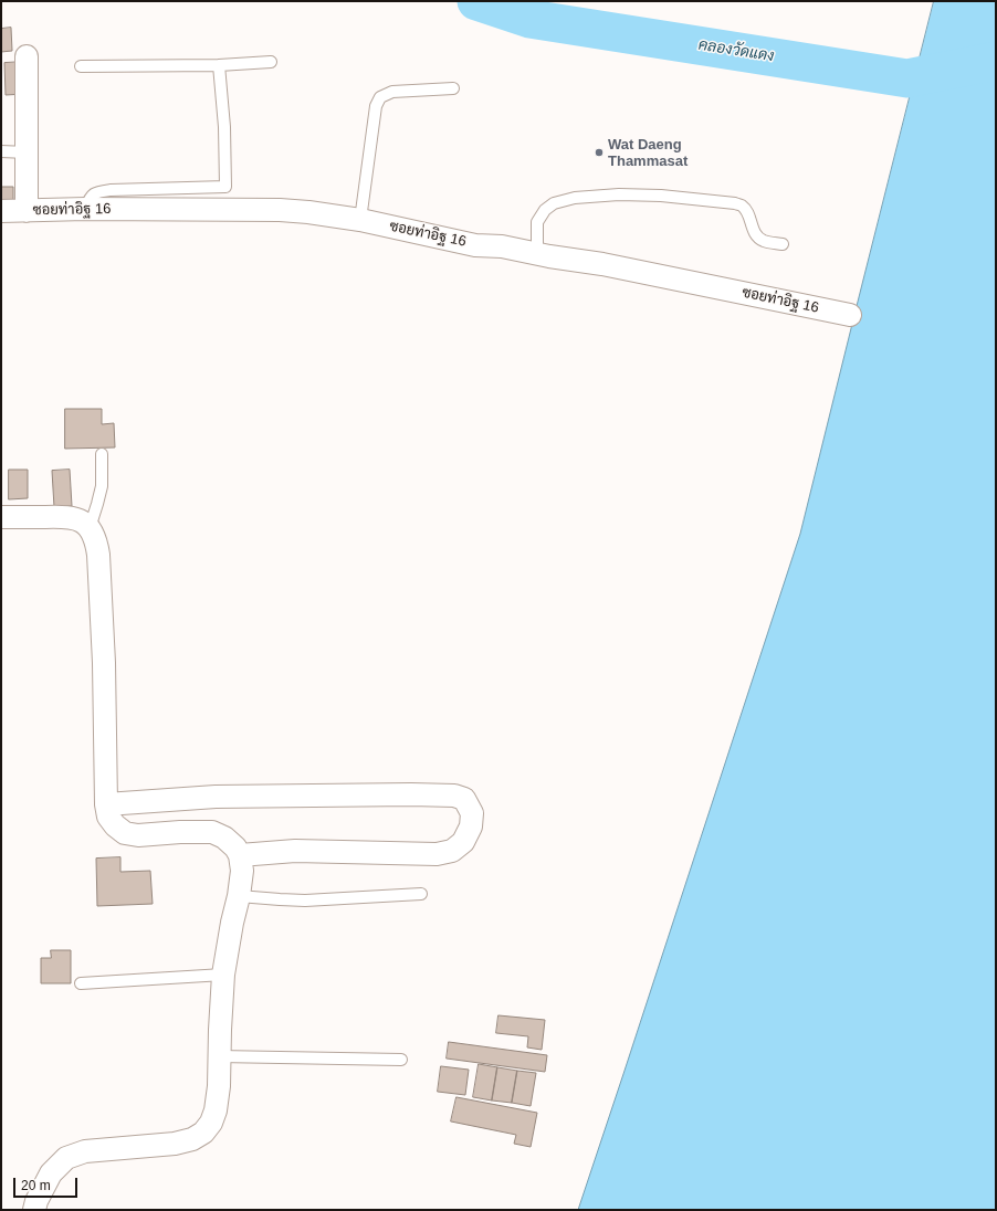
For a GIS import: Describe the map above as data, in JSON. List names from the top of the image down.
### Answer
{
  "streets": {
    "street": ["ซอยท่าอิฐ 16"]
  },
  "water": ["คลองวัดแดง"],
  "places": ["Wat Daeng Thammasat"],
  "scale_bar": "20 m"
}
